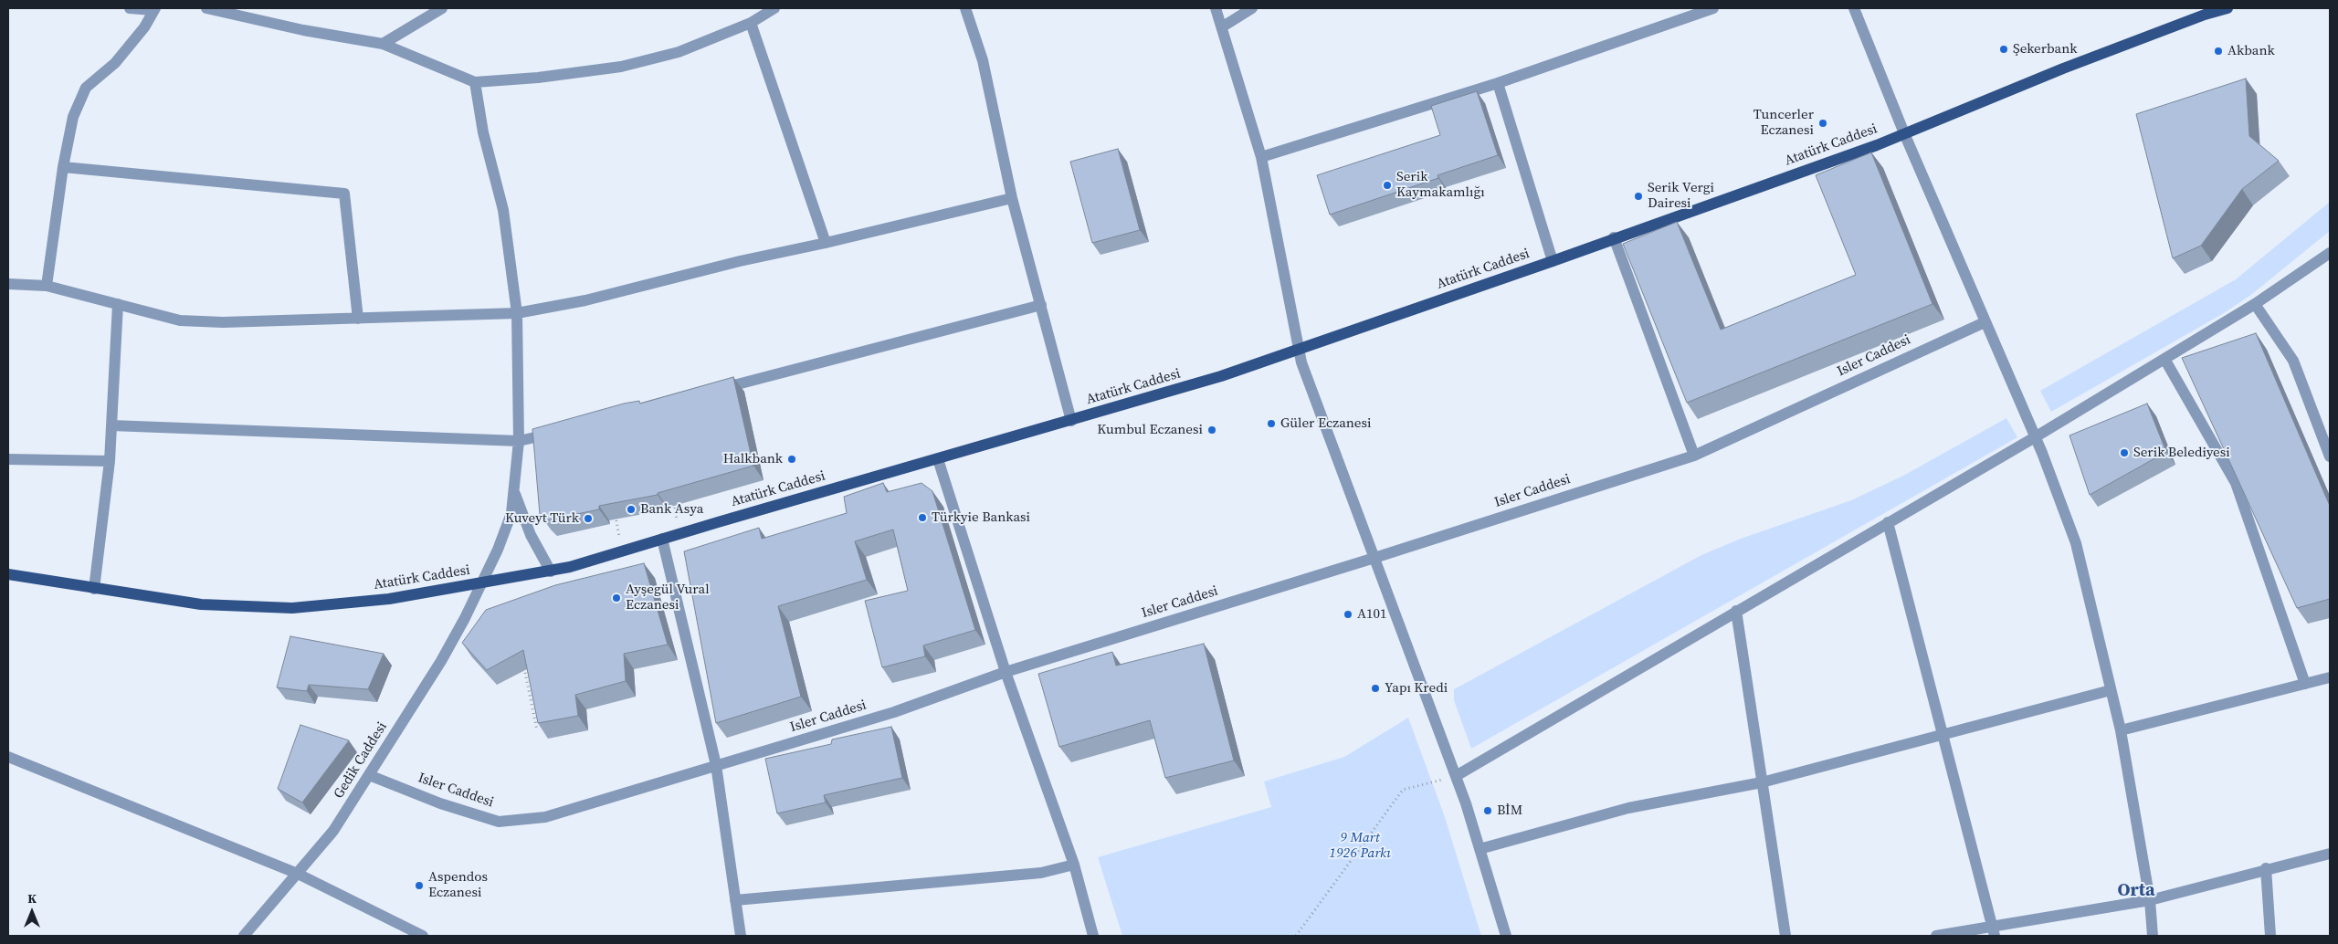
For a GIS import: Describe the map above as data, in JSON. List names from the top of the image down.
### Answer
{
  "streets": {
    "main road": ["Atatürk Caddesi"],
    "street": ["Isler Caddesi", "Gedik Caddesi"]
  },
  "crossings": [
    ["Atatürk Caddesi", "Gedik Caddesi"],
    ["Isler Caddesi", "Gedik Caddesi"]
  ],
  "districts": ["Orta"],
  "parks": ["9 Mart 1926 Parkı"],
  "places": [
    "Şekerbank",
    "Akbank",
    "Tuncerler Eczanesi",
    "Serik Kaymakamlığı",
    "Serik Vergi Dairesi",
    "Güler Eczanesi",
    "Kumbul Eczanesi",
    "Serik Belediyesi",
    "Halkbank",
    "Bank Asya",
    "Türkyie Bankasi",
    "Kuveyt Türk",
    "Ayşegül Vural Eczanesi",
    "A101",
    "Yapı Kredi",
    "BİM",
    "Aspendos Eczanesi"
  ],
  "north": "top"
}
